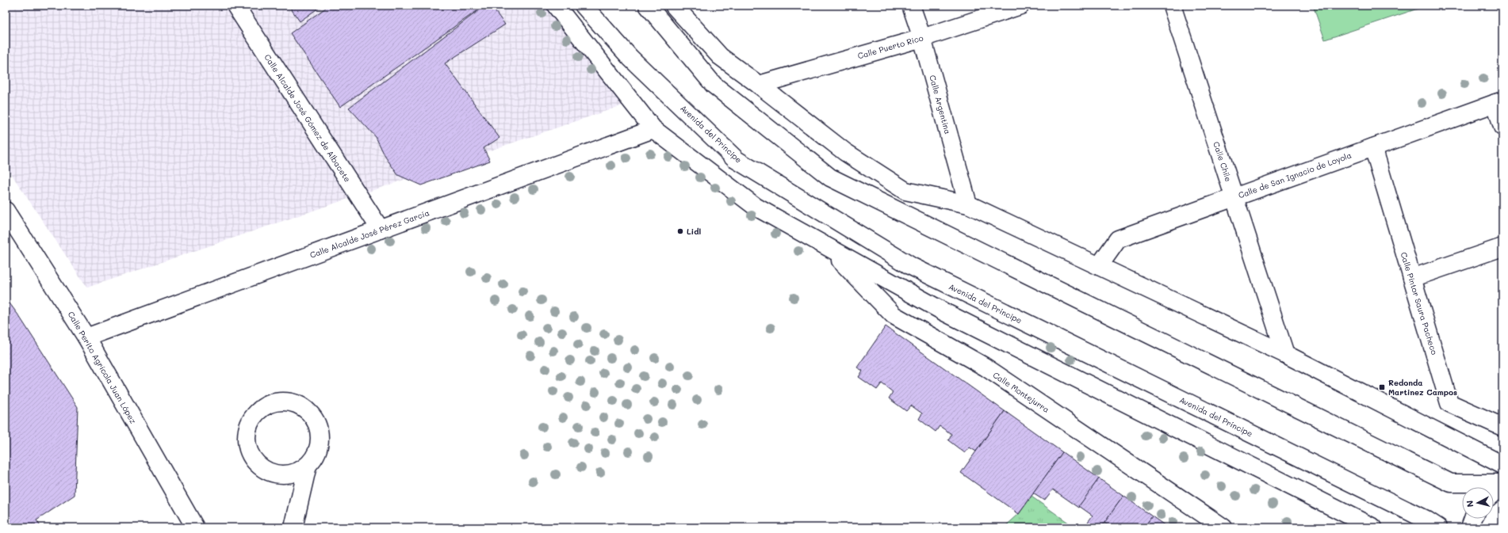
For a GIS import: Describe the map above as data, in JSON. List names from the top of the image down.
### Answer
{
  "streets": {
    "street": [
      "Calle Puerto Rico",
      "Calle Argentina",
      "Calle Alcalde José Gómez de Albacete",
      "Avenida del Príncipe",
      "Calle Chile",
      "Calle de San Ignacio de Loyola",
      "Calle Alcalde José Pérez García",
      "Calle Pintor Saura Pacheco",
      "Calle Perito Agrícola Juan López",
      "Calle Montejurra"
    ]
  },
  "crossings": [
    ["Calle Puerto Rico", "Calle Argentina"],
    ["Calle Alcalde José Gómez de Albacete", "Calle Alcalde José Pérez García"],
    ["Calle Chile", "Calle de San Ignacio de Loyola"],
    ["Calle de San Ignacio de Loyola", "Calle Pintor Saura Pacheco"],
    ["Calle Alcalde José Pérez García", "Calle Perito Agrícola Juan López"]
  ],
  "places": {
    "other": ["Lidl"],
    "transit": ["Redonda Martinez Campos"]
  },
  "north": "left"
}
